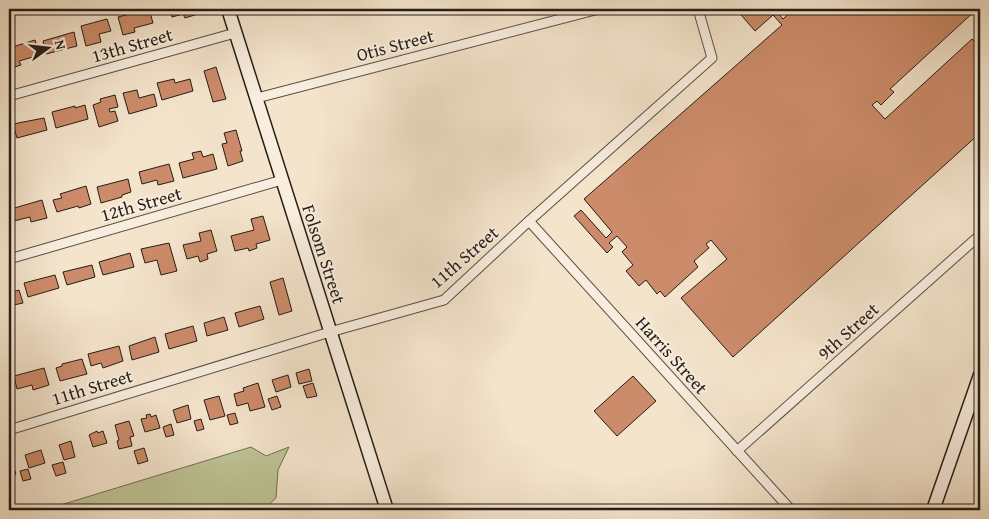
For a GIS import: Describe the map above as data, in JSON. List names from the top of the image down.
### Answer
{
  "streets": {
    "street": [
      "13th Street",
      "Otis Street",
      "12th Street",
      "Folsom Street",
      "11th Street",
      "9th Street",
      "Harris Street"
    ]
  },
  "crossings": [
    ["13th Street", "Folsom Street"],
    ["Otis Street", "Folsom Street"],
    ["12th Street", "Folsom Street"],
    ["Folsom Street", "11th Street"],
    ["11th Street", "Harris Street"],
    ["9th Street", "Harris Street"]
  ],
  "north": "right"
}
